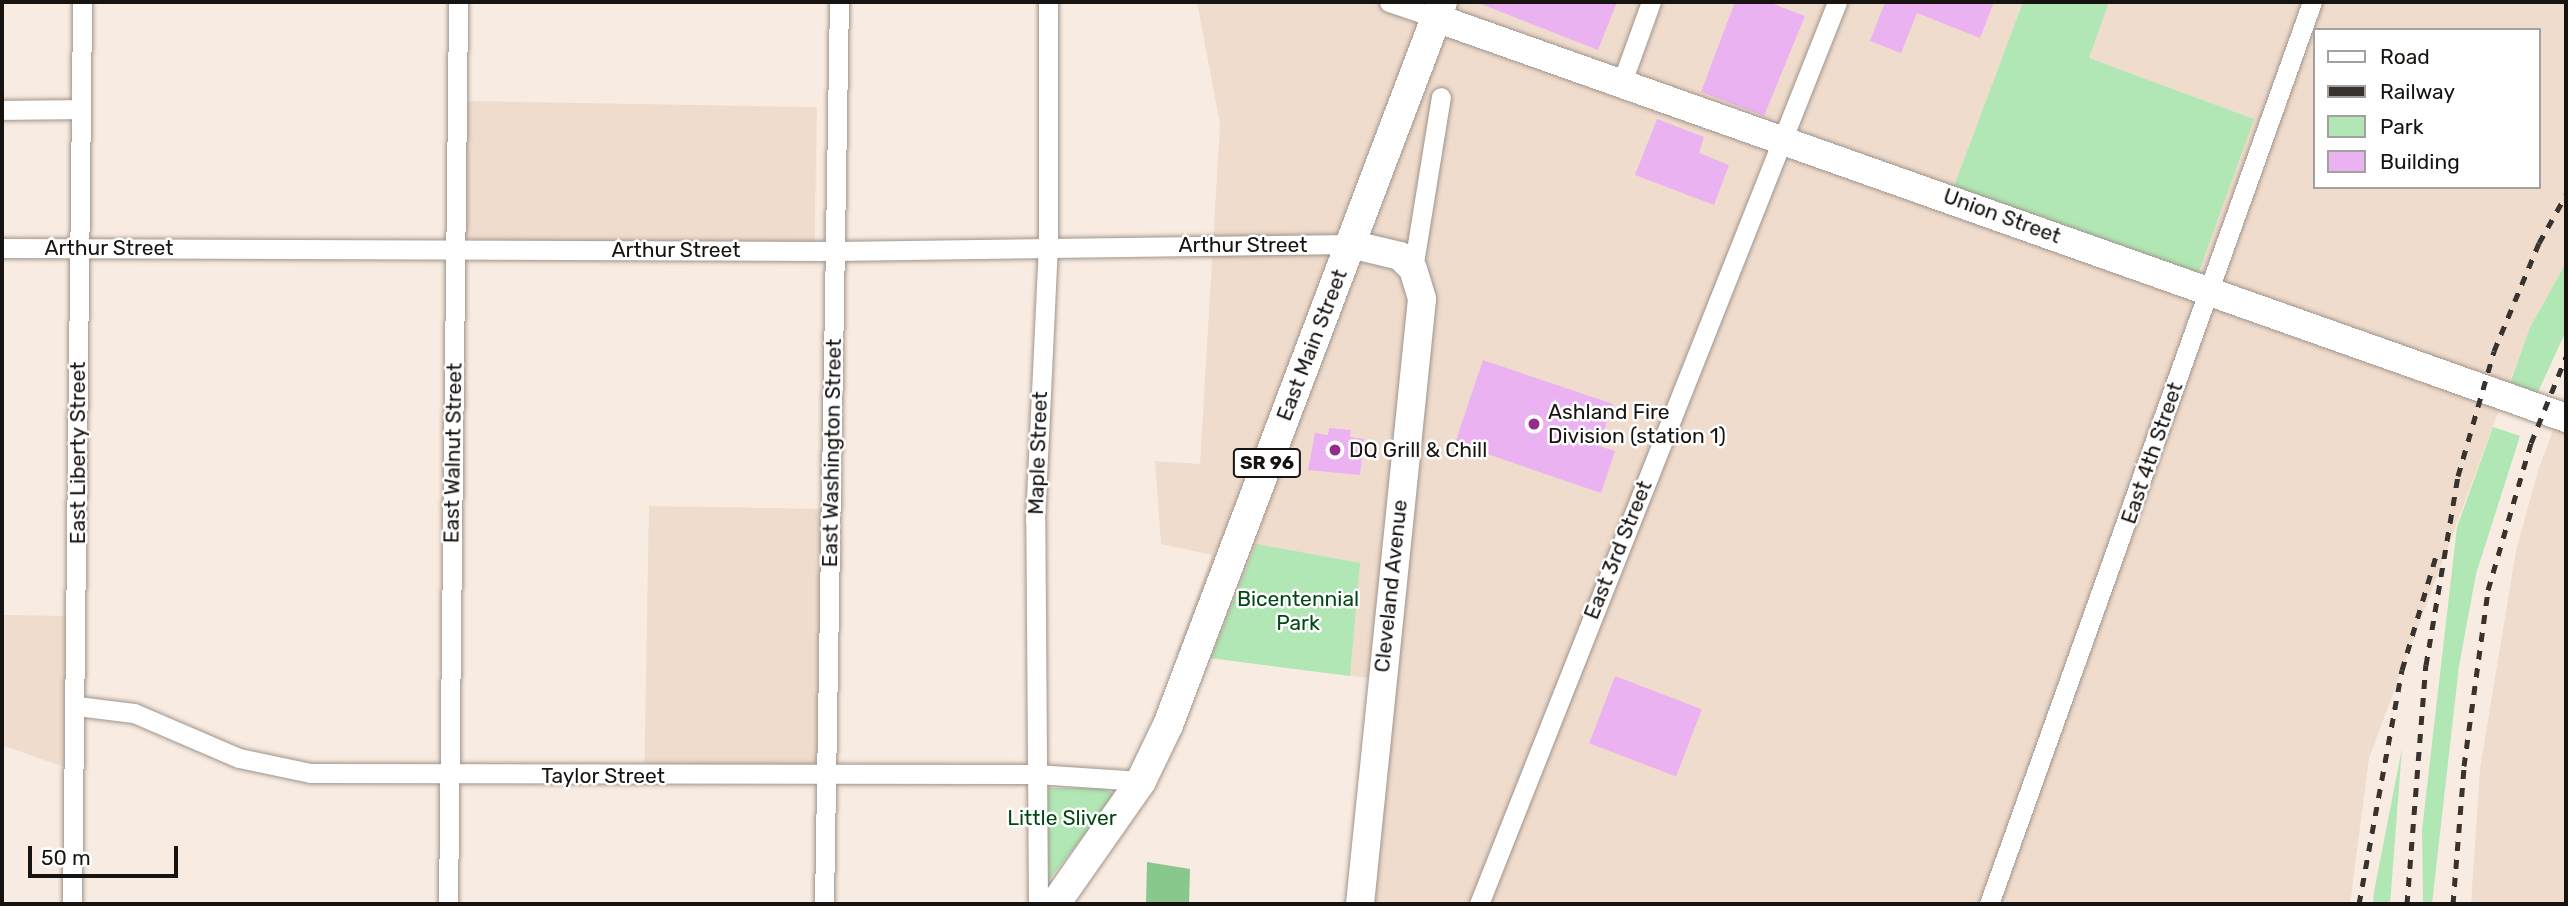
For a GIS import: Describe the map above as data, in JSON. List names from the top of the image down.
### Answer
{
  "streets": {
    "main road": [
      "Union Street",
      "East Main Street",
      "SR 96",
      "Cleveland Avenue"
    ],
    "street": [
      "Arthur Street",
      "East Liberty Street",
      "East Walnut Street",
      "East Washington Street",
      "Maple Street",
      "East 4th Street",
      "East 3rd Street",
      "Taylor Street"
    ]
  },
  "crossings": [
    ["Union Street", "East Main Street"],
    ["Union Street", "East 4th Street"],
    ["Union Street", "East 3rd Street"],
    ["Arthur Street", "East Main Street"],
    ["Arthur Street", "East Liberty Street"],
    ["Arthur Street", "East Walnut Street"],
    ["Arthur Street", "East Washington Street"],
    ["Arthur Street", "Maple Street"],
    ["East Main Street", "Taylor Street"],
    ["East Liberty Street", "Taylor Street"],
    ["East Walnut Street", "Taylor Street"],
    ["East Washington Street", "Taylor Street"],
    ["Maple Street", "Taylor Street"]
  ],
  "parks": ["Bicentennial Park", "Little Sliver"],
  "places": ["Ashland Fire Division (station 1)", "DQ Grill & Chill"],
  "legend": [
    "Road",
    "Railway",
    "Park",
    "Building"
  ],
  "scale_bar": "50 m"
}
